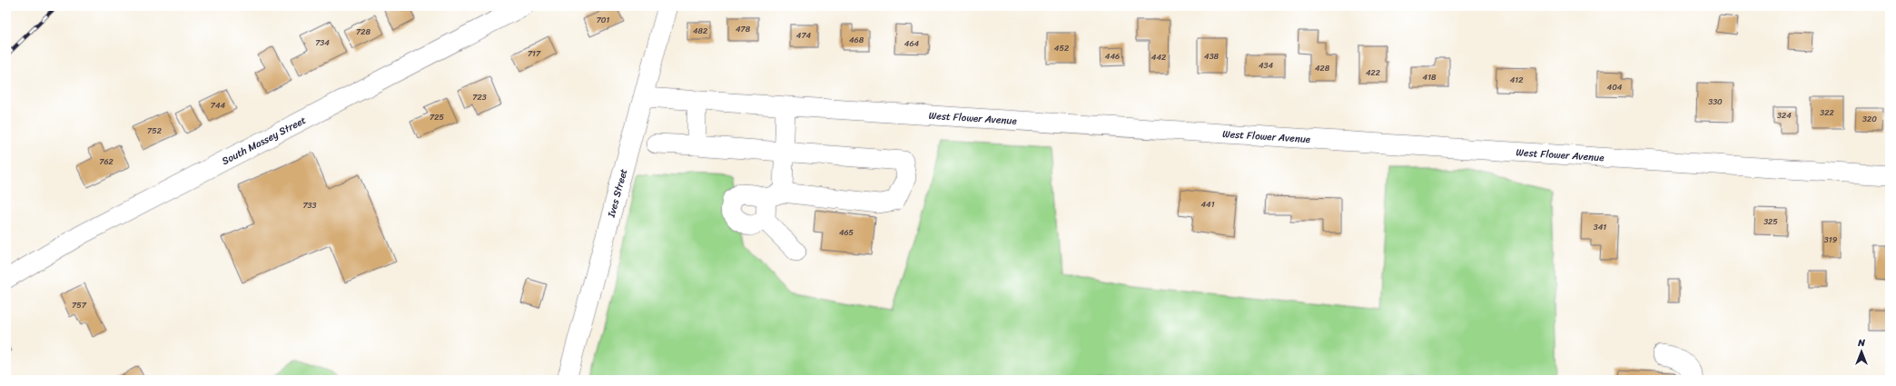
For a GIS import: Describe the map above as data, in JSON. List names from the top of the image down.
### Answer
{
  "streets": {
    "street": ["West Flower Avenue", "South Massey Street", "Ives Street"]
  },
  "crossings": [
    ["West Flower Avenue", "Ives Street"]
  ],
  "house_numbers": [
    "701",
    "478",
    "482",
    "728",
    "474",
    "468",
    "734",
    "464",
    "452",
    "717",
    "446",
    "438",
    "442",
    "434",
    "428",
    "422",
    "418",
    "412",
    "404",
    "723",
    "330",
    "744",
    "322",
    "324",
    "725",
    "320",
    "752",
    "762",
    "441",
    "733",
    "325",
    "341",
    "465",
    "319",
    "757"
  ],
  "north": "top"
}
